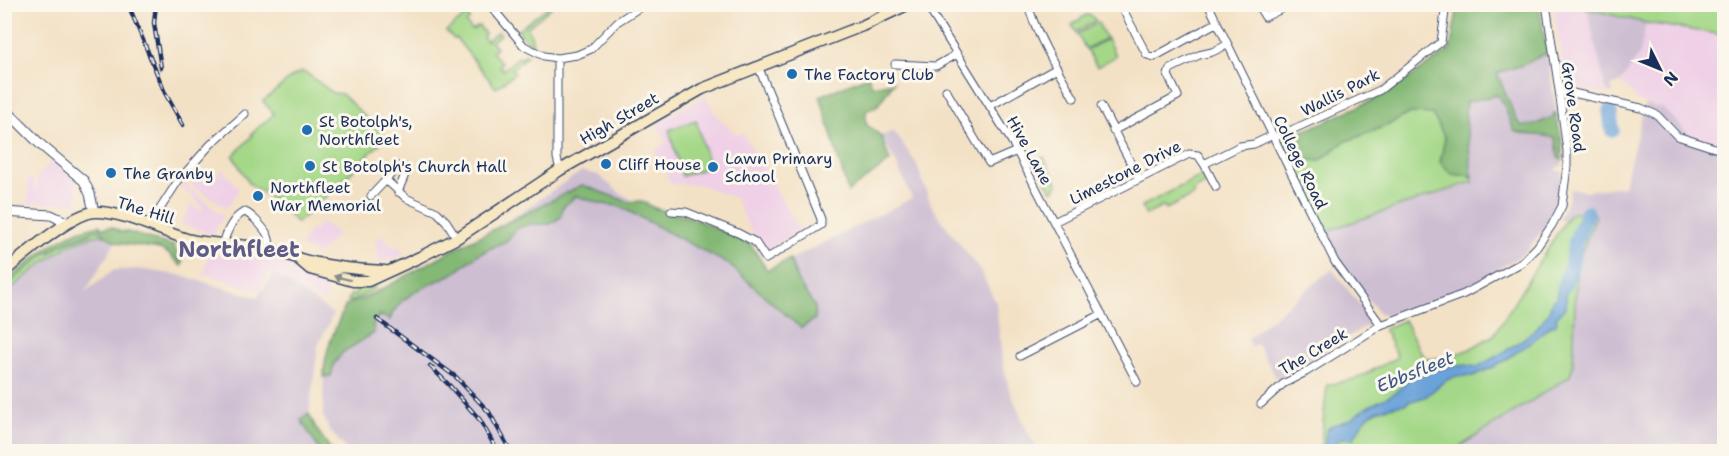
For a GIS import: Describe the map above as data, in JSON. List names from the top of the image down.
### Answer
{
  "streets": {
    "main road": ["High Street", "The Hill"],
    "street": [
      "Wallis Park",
      "Grove Road",
      "Hive Lane",
      "College Road",
      "Limestone Drive",
      "The Creek"
    ]
  },
  "crossings": [
    ["Wallis Park", "College Road"],
    ["Wallis Park", "Limestone Drive"],
    ["Grove Road", "College Road"],
    ["Grove Road", "The Creek"],
    ["High Street", "The Hill"],
    ["Hive Lane", "Limestone Drive"],
    ["College Road", "The Creek"]
  ],
  "districts": ["Northfleet"],
  "water": ["Ebbsfleet"],
  "places": [
    "The Factory Club",
    "St Botolph's, Northfleet",
    "Cliff House",
    "St Botolph's Church Hall",
    "Lawn Primary School",
    "The Granby",
    "Northfleet War Memorial"
  ],
  "north": "bottom right"
}
